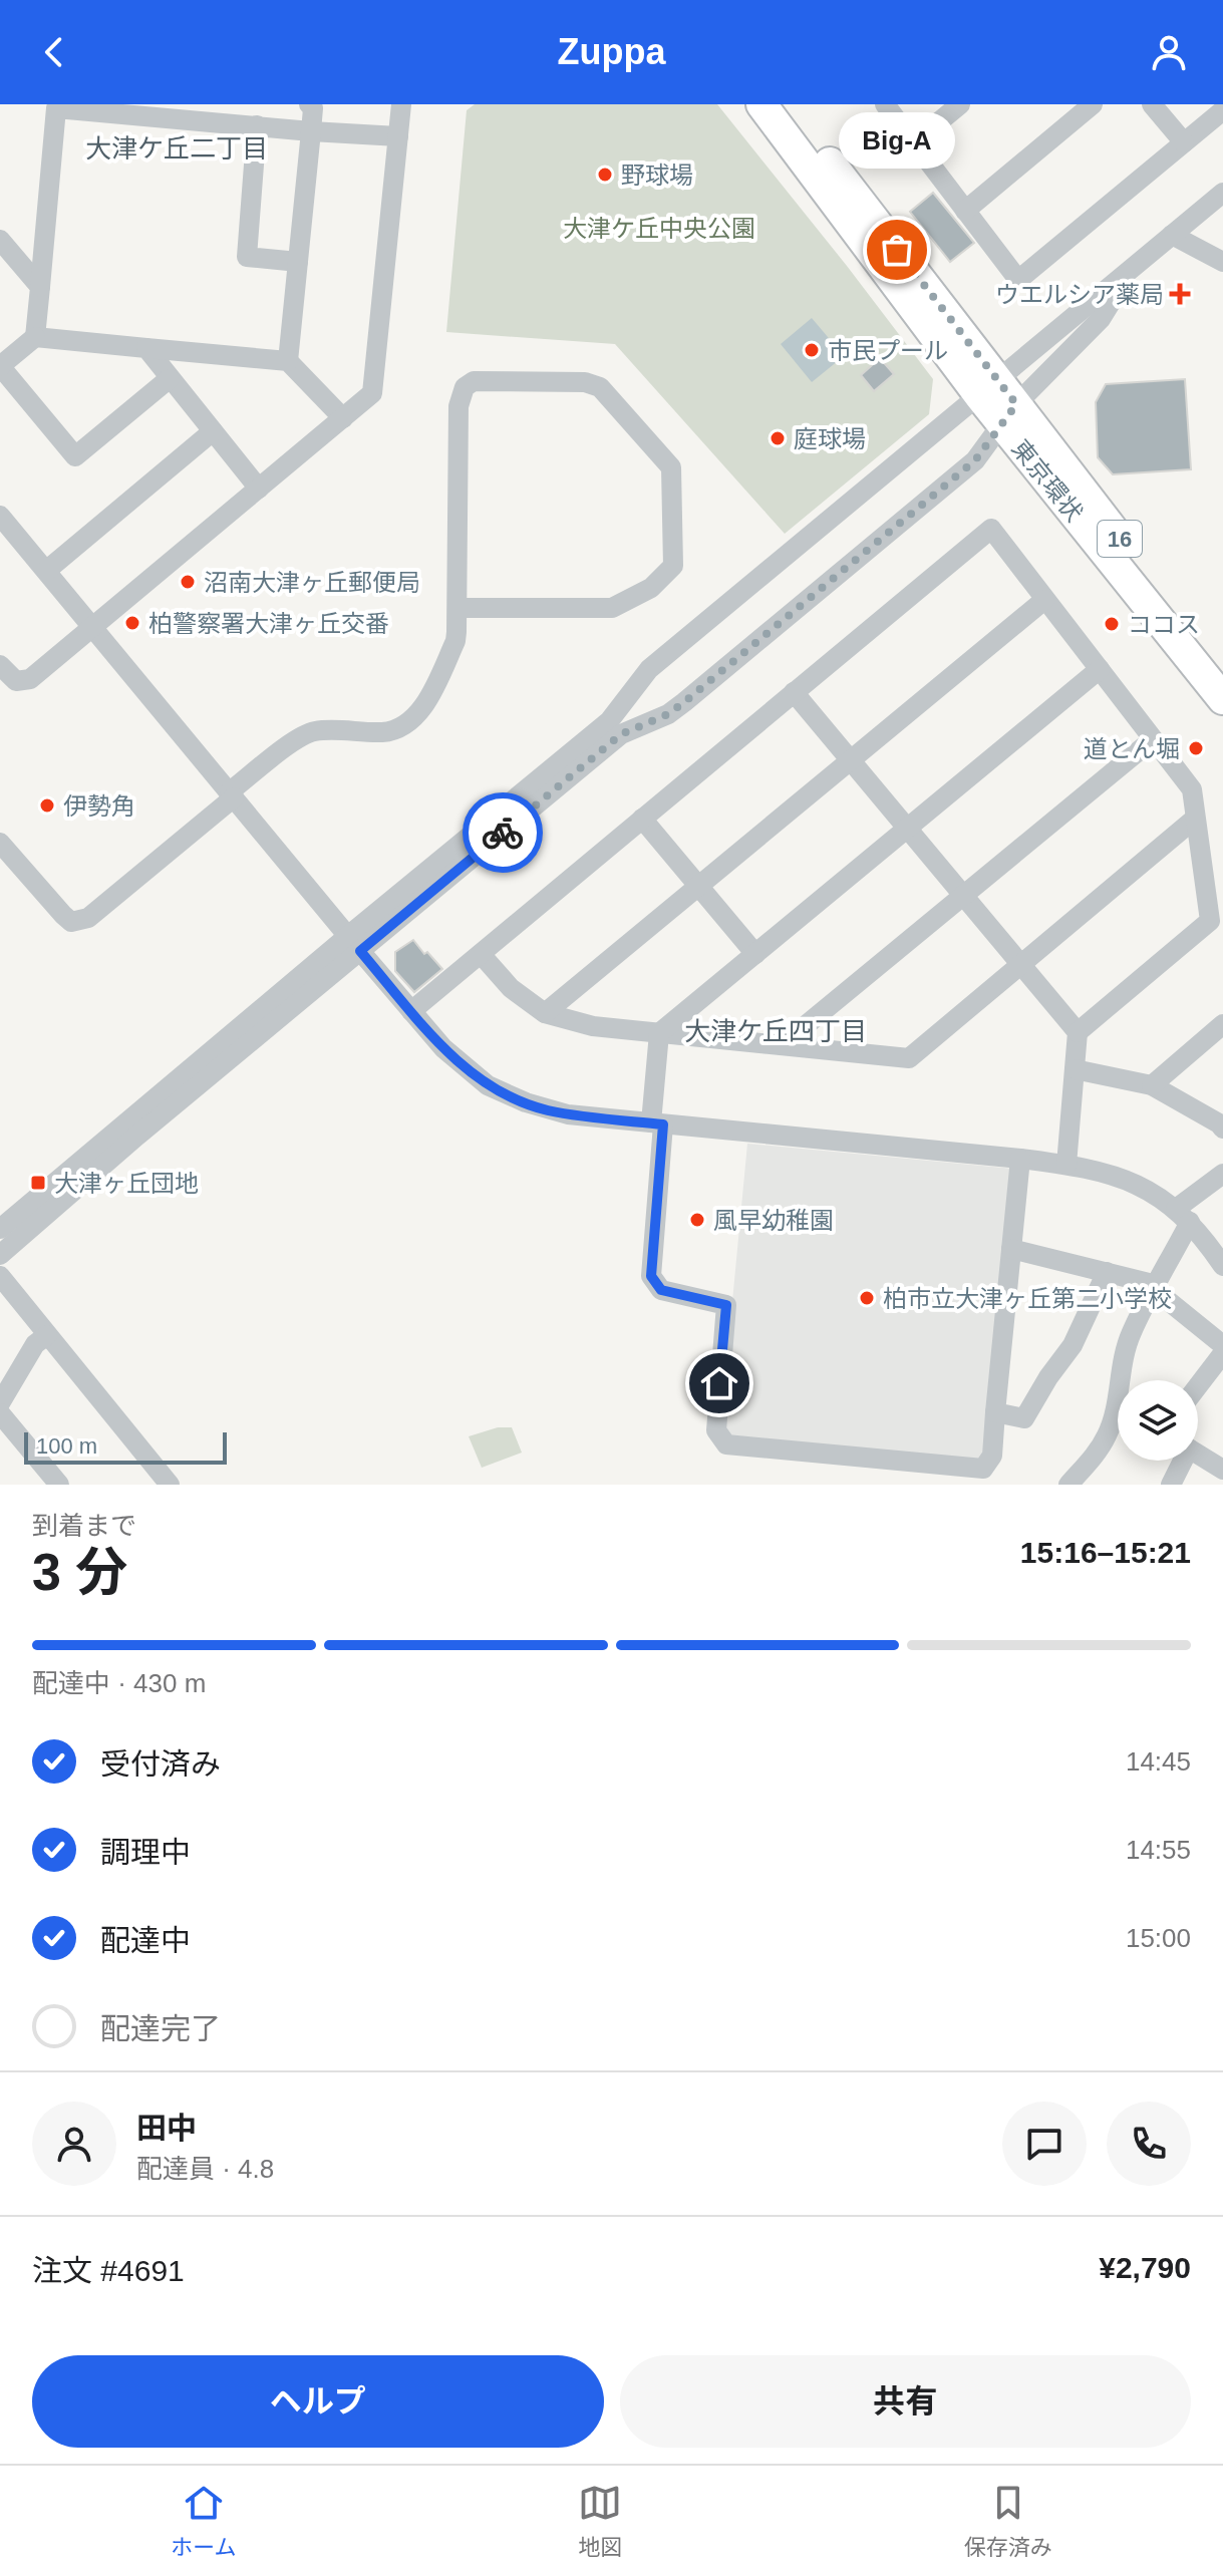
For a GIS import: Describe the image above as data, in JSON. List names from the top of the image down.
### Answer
{
  "streets": {
    "highway": ["東京環状", "16"]
  },
  "districts": ["大津ケ丘二丁目", "大津ケ丘四丁目"],
  "parks": ["大津ケ丘中央公園"],
  "places": {
    "other": [
      "野球場",
      "Big-A",
      "市民プール",
      "庭球場",
      "沼南大津ヶ丘郵便局",
      "柏警察署大津ヶ丘交番",
      "ココス",
      "道とん堀",
      "伊勢角",
      "風早幼稚園",
      "柏市立大津ヶ丘第二小学校"
    ],
    "health": ["ウエルシア薬局"],
    "transit": ["大津ヶ丘団地"]
  },
  "scale_bar": "100 m",
  "page": {
    "header": "Zuppa",
    "bubble": "Big-A",
    "scale": "100 m",
    "heading": ["3 分", "到着まで", "15:16–15:21"],
    "panel": [
      "田中",
      "配達員 · 4.8",
      "注文 #4691",
      "¥2,790"
    ],
    "bar": "配達中 · 430 m",
    "list": [
      ["受付済み", "14:45"],
      ["調理中", "14:55"],
      ["配達中", "15:00"],
      "配達完了"
    ],
    "buttons": ["ヘルプ", "共有"],
    "tabs": ["ホーム", "地図", "保存済み"]
  }
}
